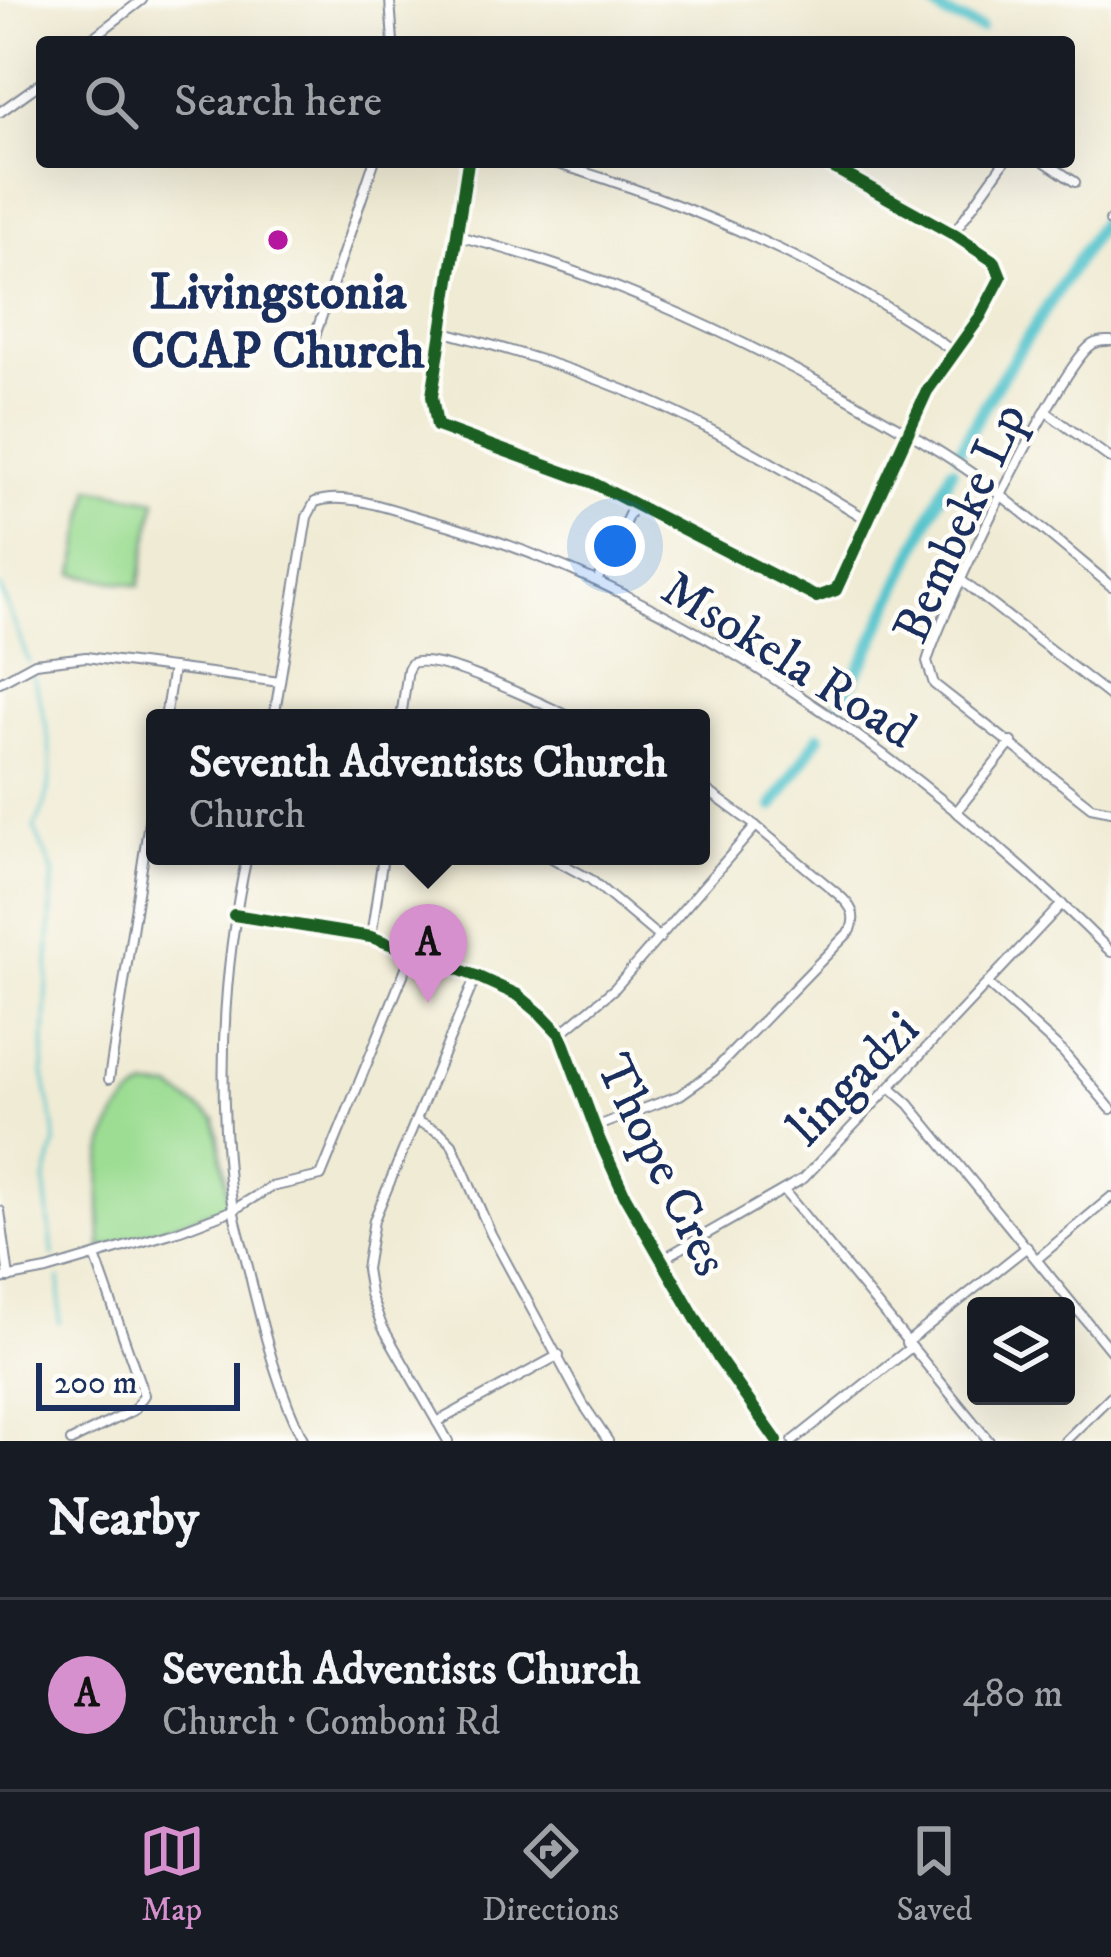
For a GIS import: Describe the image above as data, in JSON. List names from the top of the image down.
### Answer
{
  "streets": {
    "street": [
      "Bembeke Lp",
      "Msokela Road",
      "lingadzi",
      "Thope Cres"
    ]
  },
  "crossings": [
    ["Msokela Road", "lingadzi"],
    ["lingadzi", "Thope Cres"]
  ],
  "places": ["Livingstonia CCAP Church"],
  "scale_bar": "200 m",
  "page": {
    "search": "Search here",
    "popup": ["Seventh Adventists Church", "Church"],
    "pins": "A",
    "scale": "200 m",
    "heading": "Nearby",
    "list": [
      {
        "mark": "A",
        "name": "Seventh Adventists Church",
        "note": "Church · Comboni Rd",
        "value": "480 m"
      }
    ],
    "nav": ["Map", "Directions", "Saved"]
  }
}
